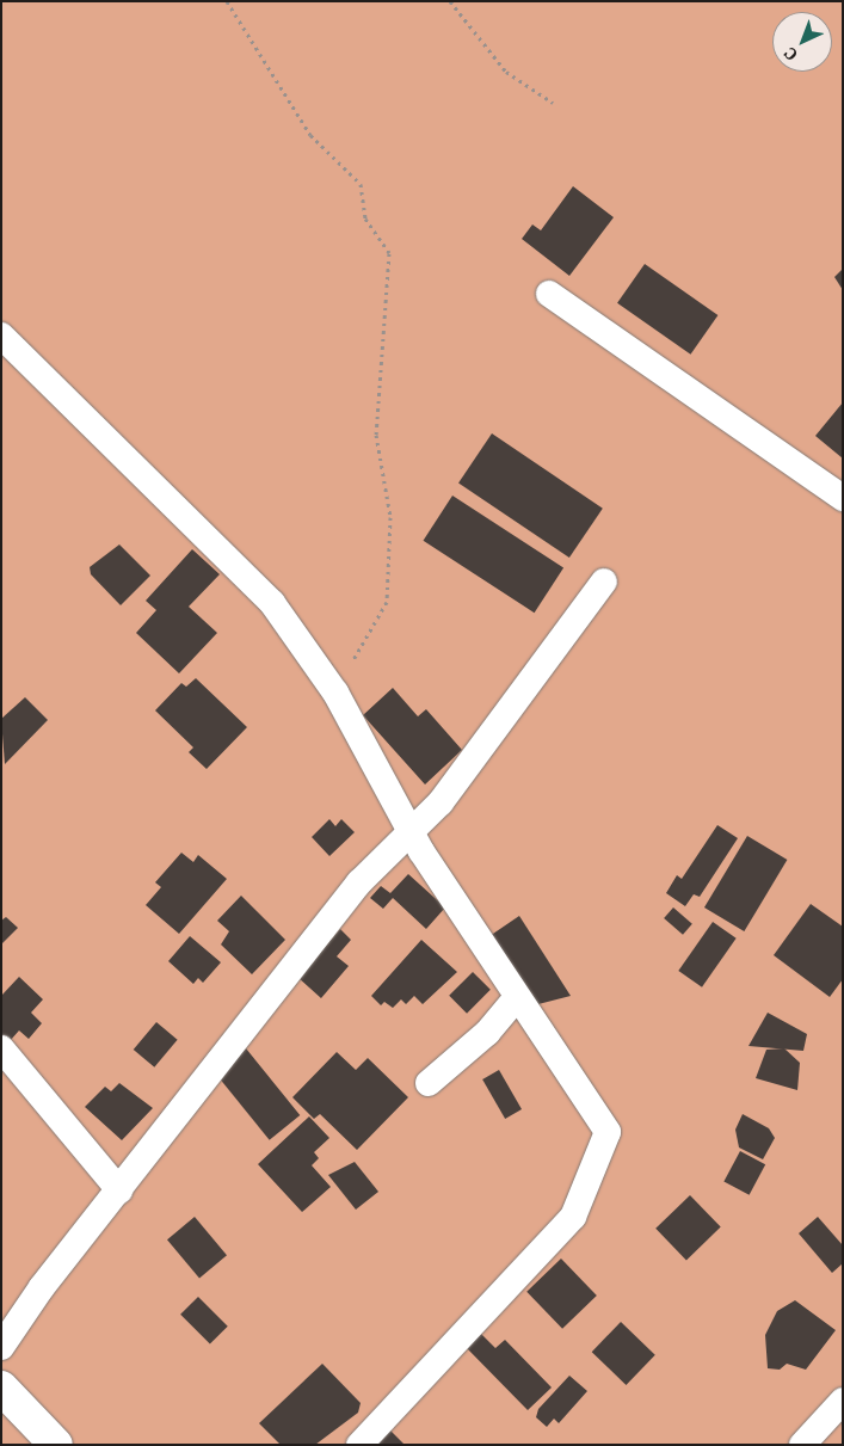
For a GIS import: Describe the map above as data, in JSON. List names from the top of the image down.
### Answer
{
  "north": "bottom left"
}
